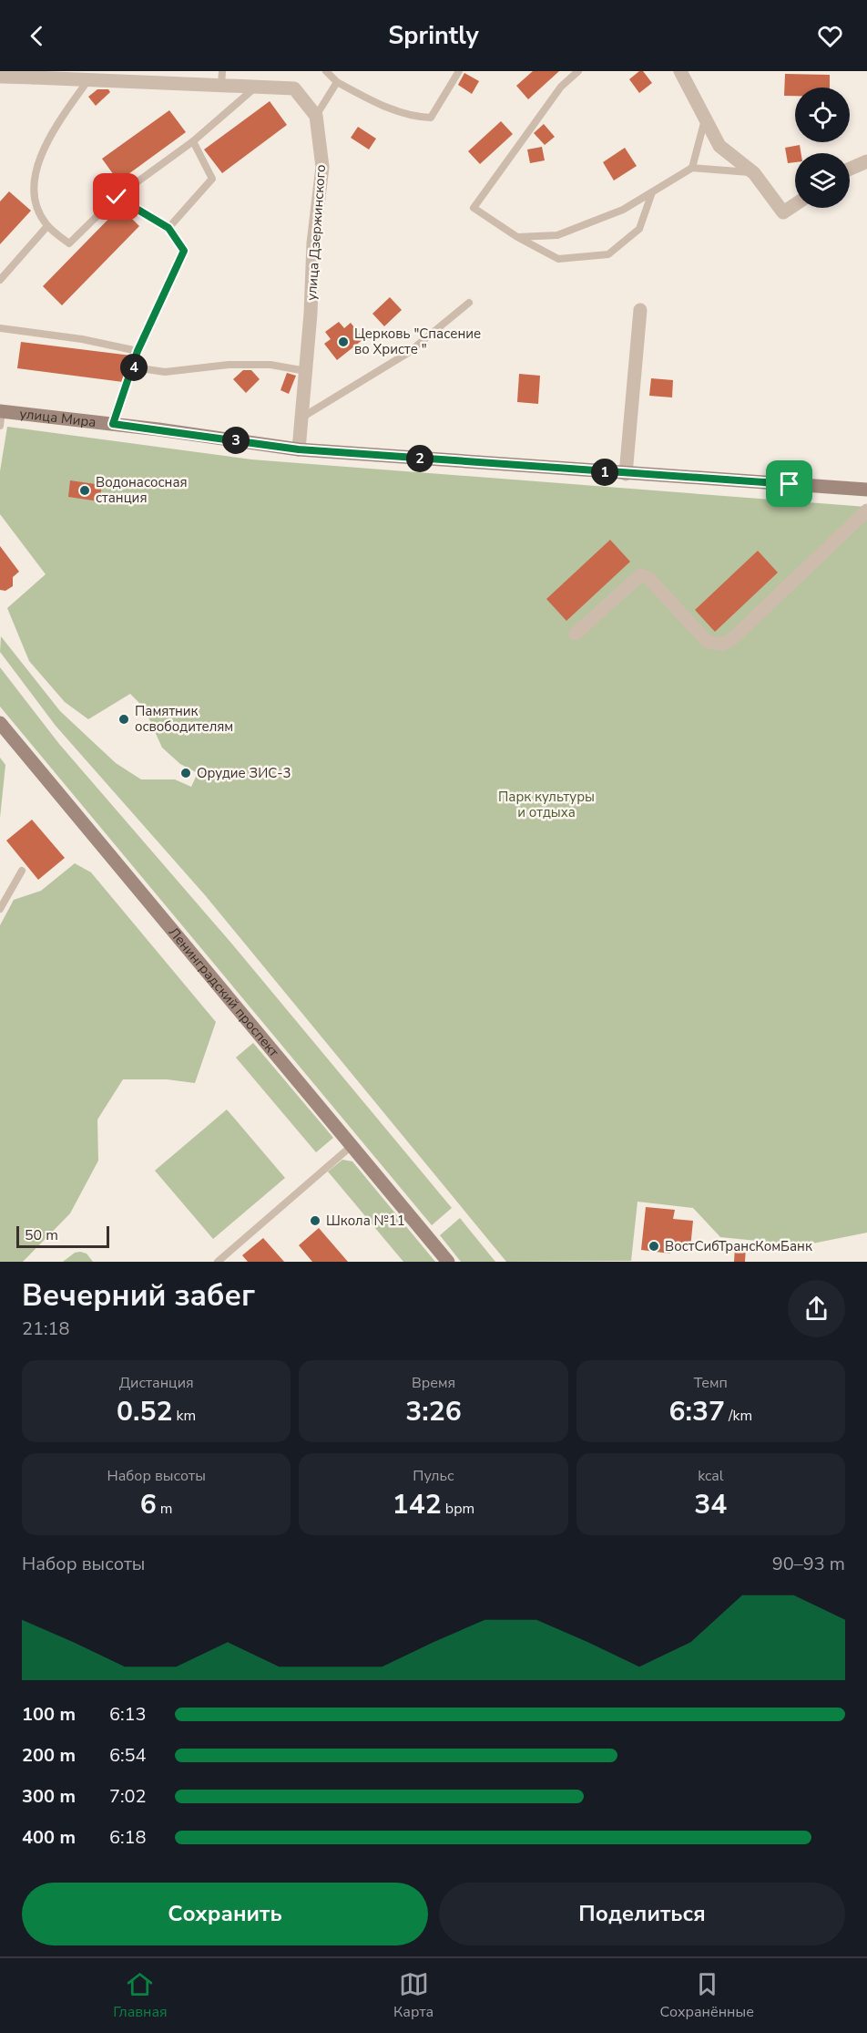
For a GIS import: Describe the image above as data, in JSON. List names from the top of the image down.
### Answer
{
  "streets": {
    "street": ["улица Дзержинского", "улица Мира", "Ленинградский проспект"]
  },
  "crossings": [
    ["улица Дзержинского", "улица Мира"]
  ],
  "parks": ["Парк культуры и отдыха"],
  "places": [
    "Церковь \"Спасение во Христе \"",
    "Водонасосная станция",
    "Памятник освободителям",
    "Орудие ЗИС-3",
    "Школа №11",
    "ВостСибТрансКомБанк"
  ],
  "scale_bar": "50 m",
  "page": {
    "header": "Sprintly",
    "pins": [
      "4",
      "3",
      "2",
      "1"
    ],
    "scale": "50 m",
    "heading": ["Вечерний забег", "21:18"],
    "stats": [
      ["Дистанция", "0.52 km"],
      ["Время", "3:26"],
      ["Темп", "6:37 /km"],
      ["Набор высоты", "6 m"],
      ["Пульс", "142 bpm"],
      ["kcal", "34"]
    ],
    "chart": ["Набор высоты", "90–93 m"],
    "list": [
      {
        "name": "100 m",
        "note": "6:13"
      },
      {
        "name": "200 m",
        "note": "6:54"
      },
      {
        "name": "300 m",
        "note": "7:02"
      },
      {
        "name": "400 m",
        "note": "6:18"
      }
    ],
    "buttons": ["Сохранить", "Поделиться"],
    "tabs": ["Главная", "Карта", "Сохранённые"]
  }
}
